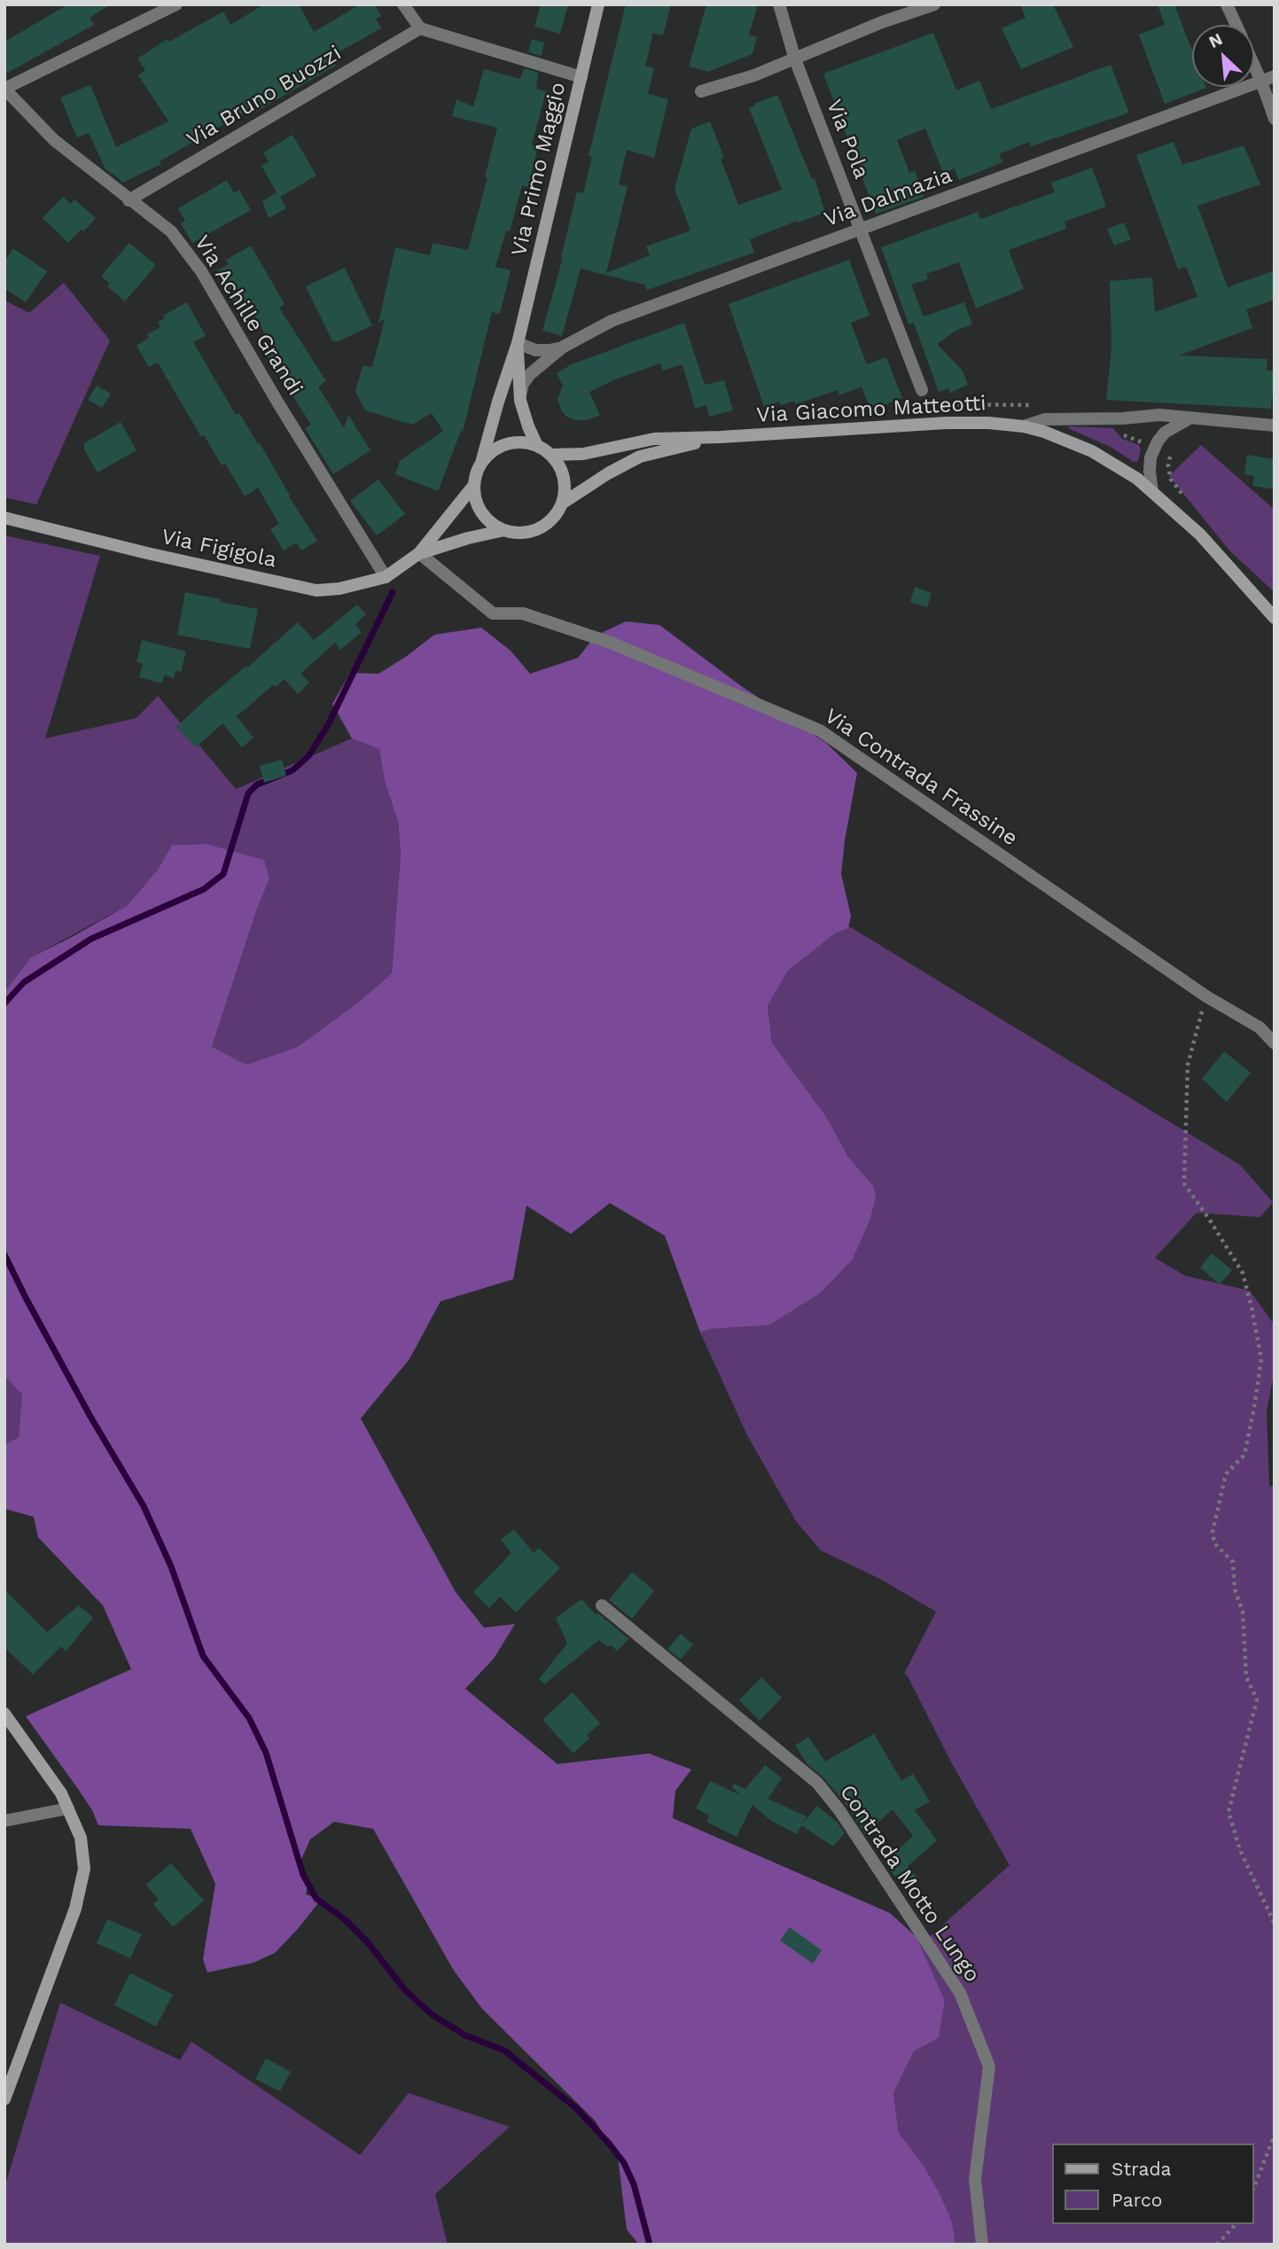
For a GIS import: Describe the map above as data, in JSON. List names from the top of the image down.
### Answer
{
  "streets": {
    "street": [
      "Via Bruno Buozzi",
      "Via Pola",
      "Via Primo Maggio",
      "Via Dalmazia",
      "Via Achille Grandi",
      "Via Giacomo Matteotti",
      "Via Figigola",
      "Via Contrada Frassine",
      "Contrada Motto Lungo"
    ]
  },
  "crossings": [
    ["Via Bruno Buozzi", "Via Achille Grandi"],
    ["Via Pola", "Via Dalmazia"],
    ["Via Primo Maggio", "Via Dalmazia"],
    ["Via Primo Maggio", "Via Giacomo Matteotti"],
    ["Via Achille Grandi", "Via Figigola"],
    ["Via Figigola", "Via Contrada Frassine"]
  ],
  "legend": ["Strada", "Parco"],
  "north": "top left"
}
